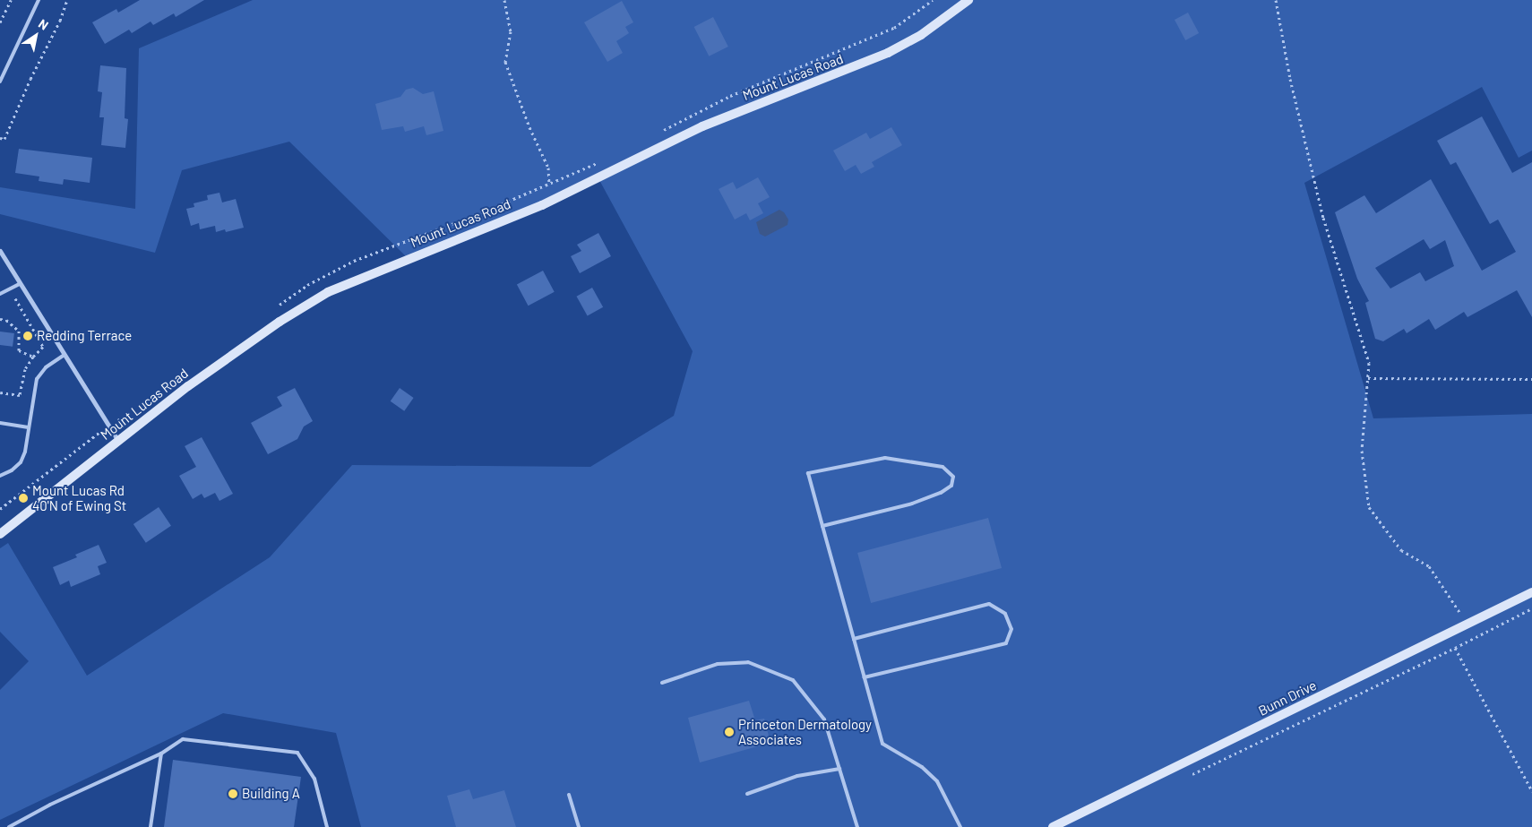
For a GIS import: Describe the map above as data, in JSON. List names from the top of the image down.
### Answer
{
  "streets": {
    "street": ["Mount Lucas Road", "Bunn Drive"]
  },
  "places": [
    "Redding Terrace",
    "Mount Lucas Rd 40'N of Ewing St",
    "Princeton Dermatology Associates",
    "Building A"
  ],
  "north": "top right"
}
